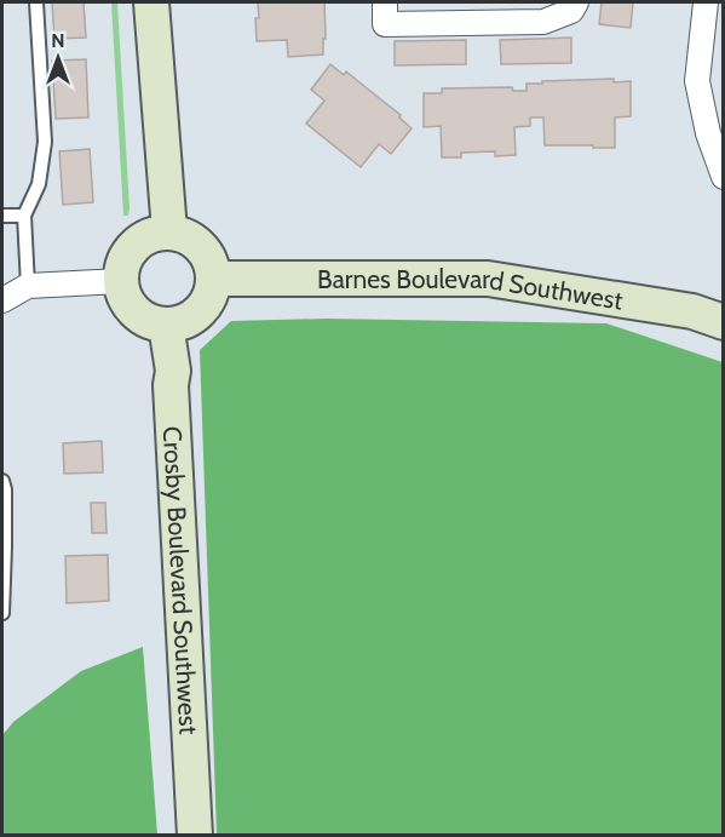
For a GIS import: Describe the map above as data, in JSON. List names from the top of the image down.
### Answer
{
  "streets": {
    "street": ["Barnes Boulevard Southwest", "Crosby Boulevard Southwest"]
  },
  "crossings": [
    ["Barnes Boulevard Southwest", "Crosby Boulevard Southwest"]
  ],
  "north": "top"
}
